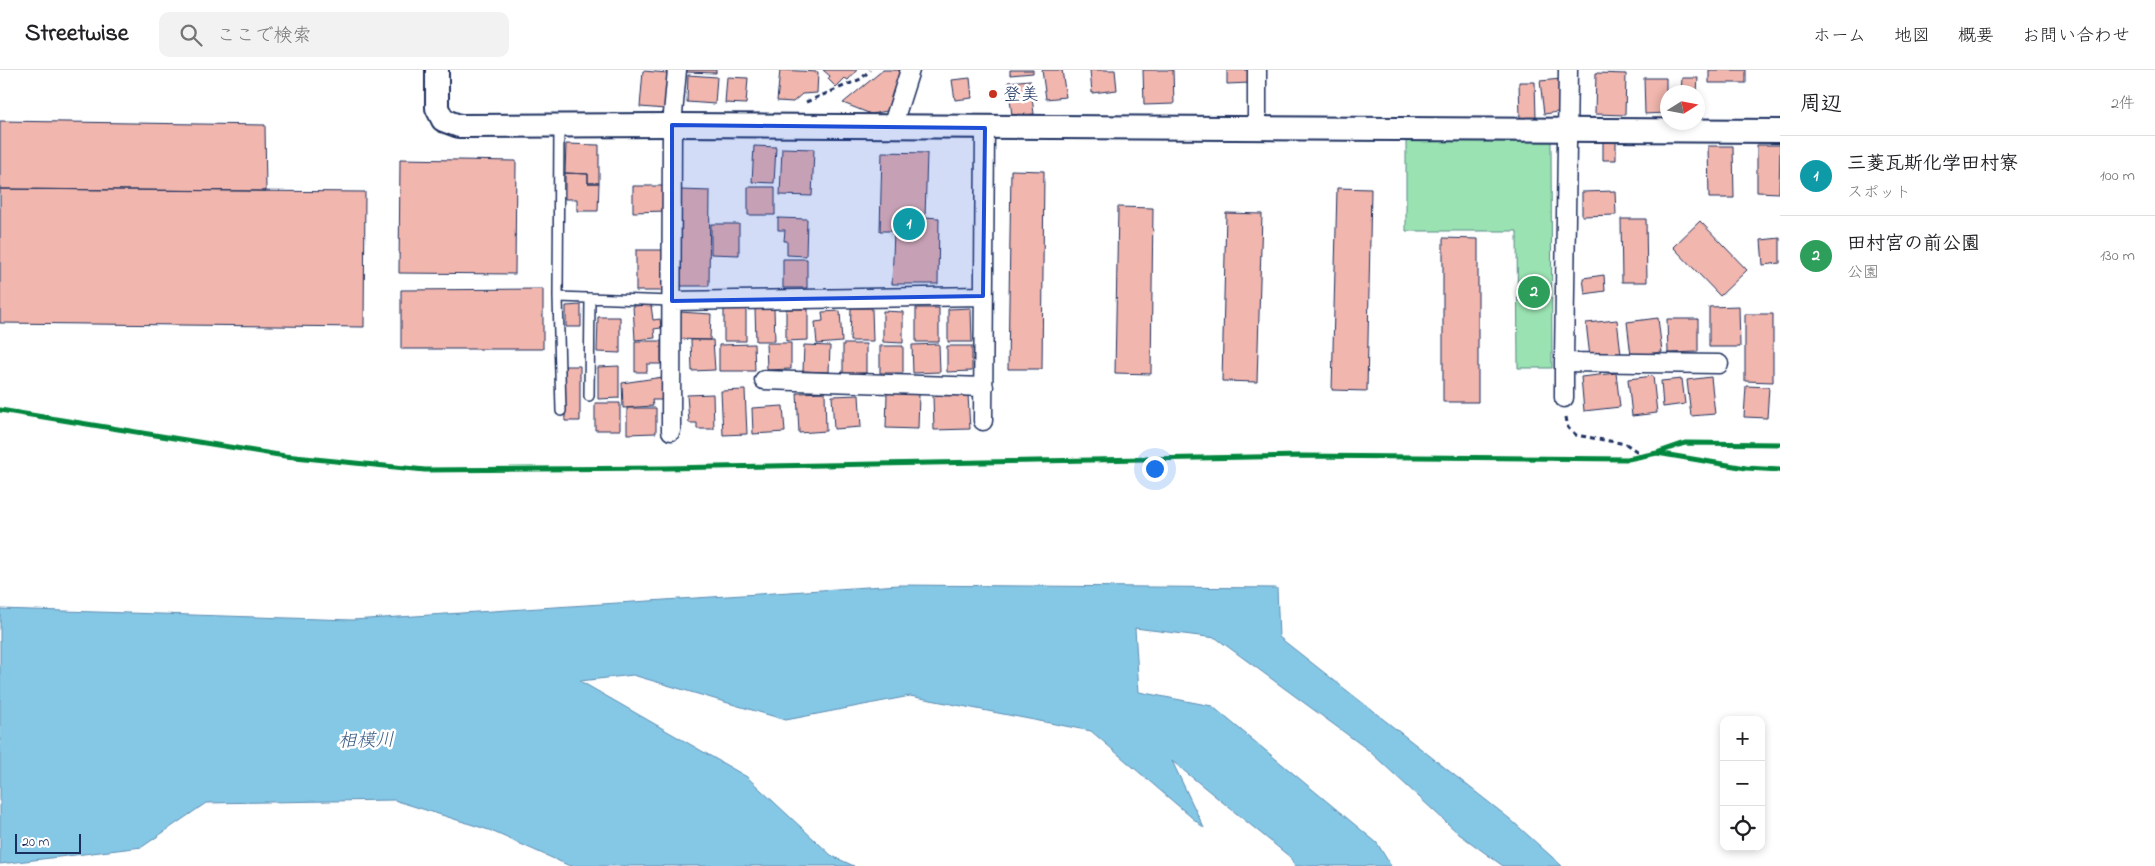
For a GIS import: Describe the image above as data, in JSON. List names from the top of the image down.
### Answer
{
  "water": ["相模川"],
  "places": ["登美"],
  "scale_bar": "20 m",
  "north": "right",
  "page": {
    "header": "Streetwise",
    "search": "ここで検索",
    "nav": [
      "ホーム",
      "地図",
      "概要",
      "お問い合わせ"
    ],
    "heading": ["周辺", "2件"],
    "list": [
      {
        "mark": "1",
        "name": "三菱瓦斯化学田村寮",
        "note": "スポット",
        "value": "100 m"
      },
      {
        "mark": "2",
        "name": "田村宮の前公園",
        "note": "公園",
        "value": "130 m"
      }
    ],
    "pins": ["1", "2"],
    "map_buttons": ["+", "−"],
    "scale": "20 m"
  }
}
